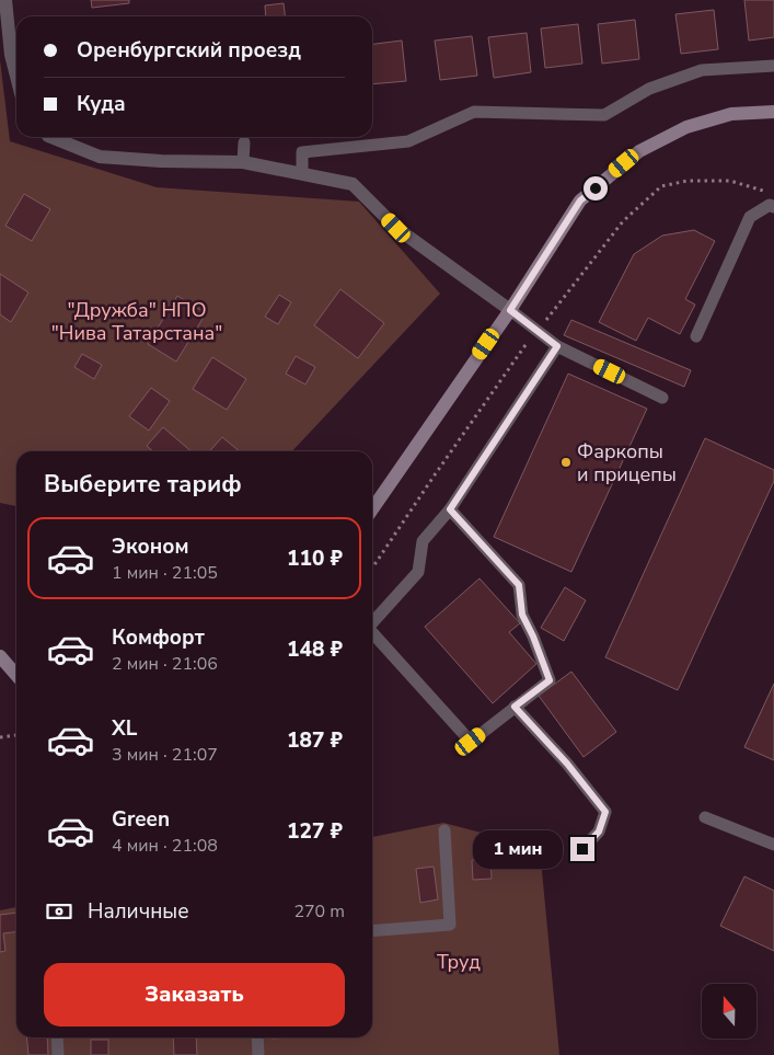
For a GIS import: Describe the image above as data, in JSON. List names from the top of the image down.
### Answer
{
  "parks": ["\"Дружба\" НПО \"Нива Татарстана\"", "Труд"],
  "places": ["Фаркопы и прицепы"],
  "north": "top",
  "page": {
    "banner": ["Оренбургский проезд", "Куда"],
    "heading": "Выберите тариф",
    "list": [
      {
        "name": "Эконом",
        "note": "1 мин · 21:05",
        "value": "110 ₽"
      },
      {
        "name": "Комфорт",
        "note": "2 мин · 21:06",
        "value": "148 ₽"
      },
      {
        "name": "XL",
        "note": "3 мин · 21:07",
        "value": "187 ₽"
      },
      {
        "name": "Green",
        "note": "4 мин · 21:08",
        "value": "127 ₽"
      }
    ],
    "bubble": "1 мин",
    "pay": ["Наличные", "270 m"],
    "buttons": "Заказать"
  }
}
